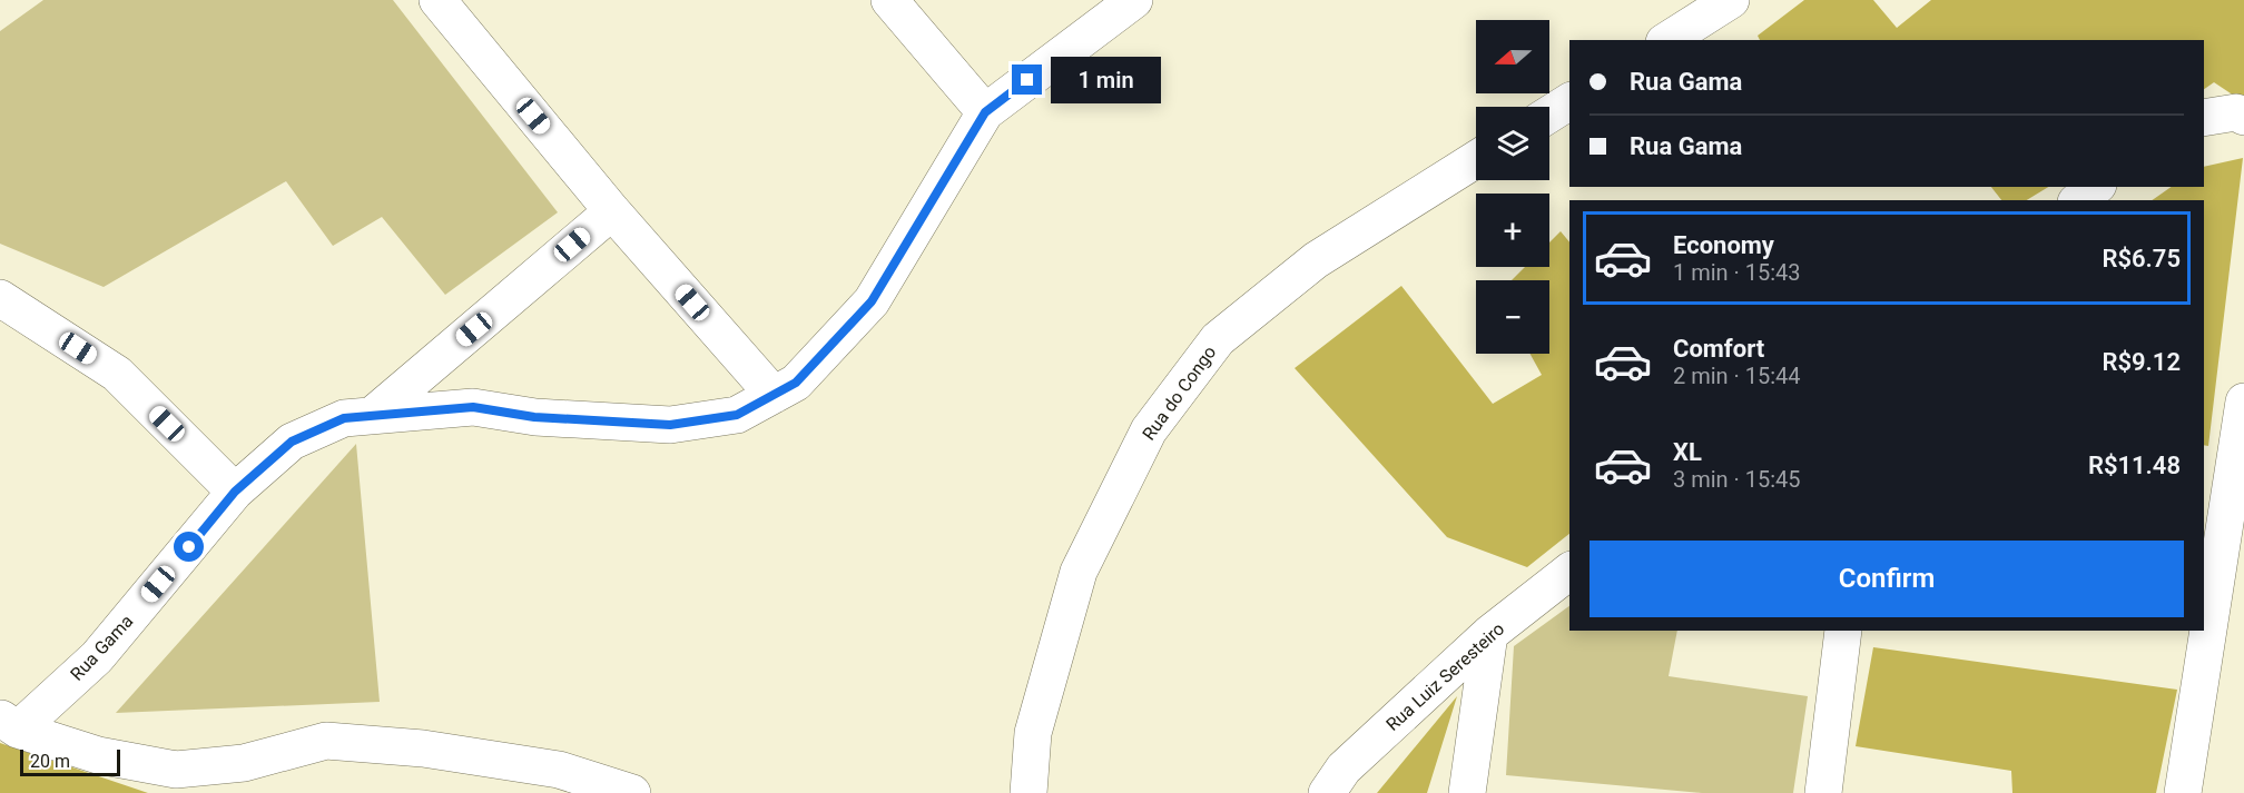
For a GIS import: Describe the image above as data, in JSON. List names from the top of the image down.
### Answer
{
  "streets": {
    "street": ["Rua do Congo", "Rua Gama", "Rua Luiz Seresteiro"]
  },
  "scale_bar": "20 m",
  "north": "left",
  "page": {
    "map_buttons": ["+", "−"],
    "banner": ["Rua Gama", "Rua Gama"],
    "bubble": "1 min",
    "list": [
      {
        "name": "Economy",
        "note": "1 min · 15:43",
        "value": "R$6.75"
      },
      {
        "name": "Comfort",
        "note": "2 min · 15:44",
        "value": "R$9.12"
      },
      {
        "name": "XL",
        "note": "3 min · 15:45",
        "value": "R$11.48"
      }
    ],
    "buttons": "Confirm",
    "scale": "20 m"
  }
}
